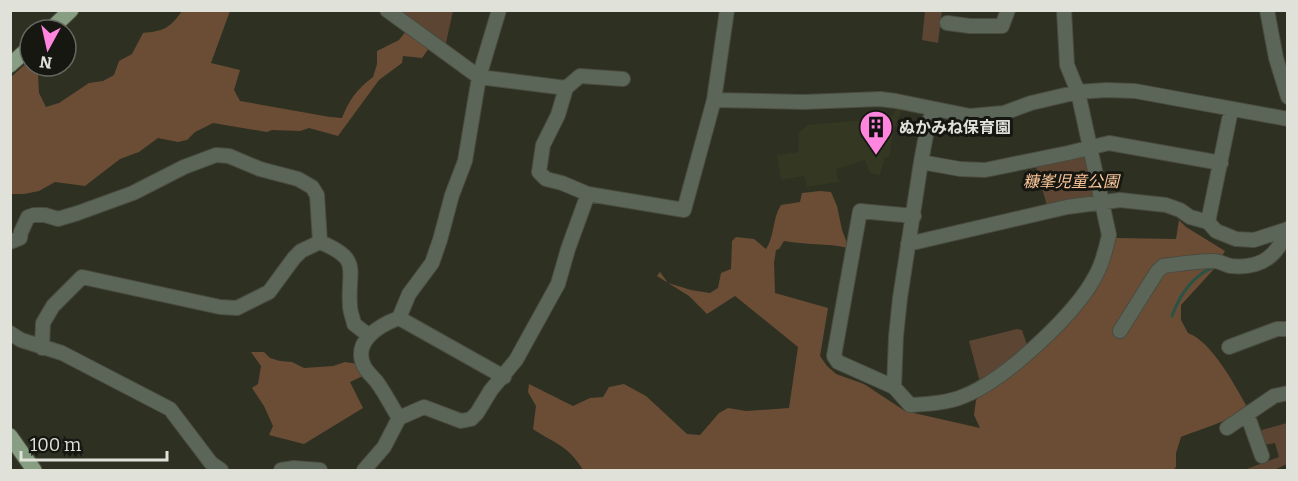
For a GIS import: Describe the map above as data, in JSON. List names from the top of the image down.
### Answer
{
  "parks": ["糠峯児童公園"],
  "places": {
    "building": ["ぬかみね保育園"]
  },
  "scale_bar": "100 m",
  "north": "bottom"
}
